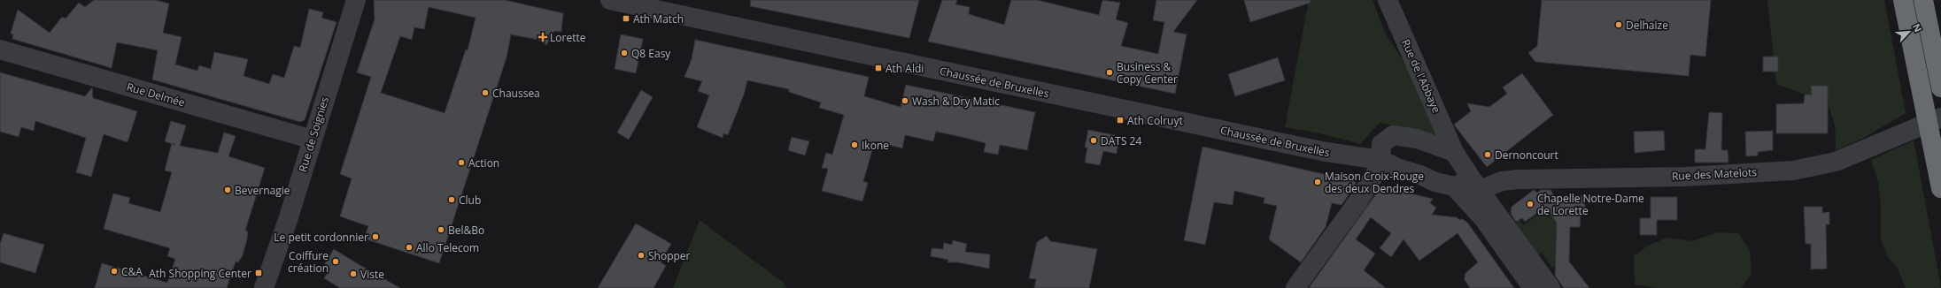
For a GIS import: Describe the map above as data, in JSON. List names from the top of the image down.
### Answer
{
  "streets": {
    "street": [
      "Rue de l'Abbaye",
      "Chaussée de Bruxelles",
      "Rue Delmée",
      "Rue de Soignies",
      "Rue des Matelots"
    ]
  },
  "crossings": [
    ["Rue Delmée", "Rue de Soignies"]
  ],
  "places": {
    "transit": [
      "Ath Match",
      "Ath Aldi",
      "Ath Colruyt",
      "Ath Shopping Center"
    ],
    "other": [
      "Delhaize",
      "Q8 Easy",
      "Business & Copy Center",
      "Chaussea",
      "Wash & Dry Matic",
      "DATS 24",
      "Ikone",
      "Dernoncourt",
      "Action",
      "Maison Croix-Rouge des deux Dendres",
      "Bevernagie",
      "Club",
      "Chapelle Notre-Dame de Lorette",
      "Bel&Bo",
      "Le petit cordonnier",
      "Allo Telecom",
      "Shopper",
      "Coiffure création",
      "C&A",
      "Viste"
    ],
    "health": ["Lorette"]
  },
  "north": "top right"
}
